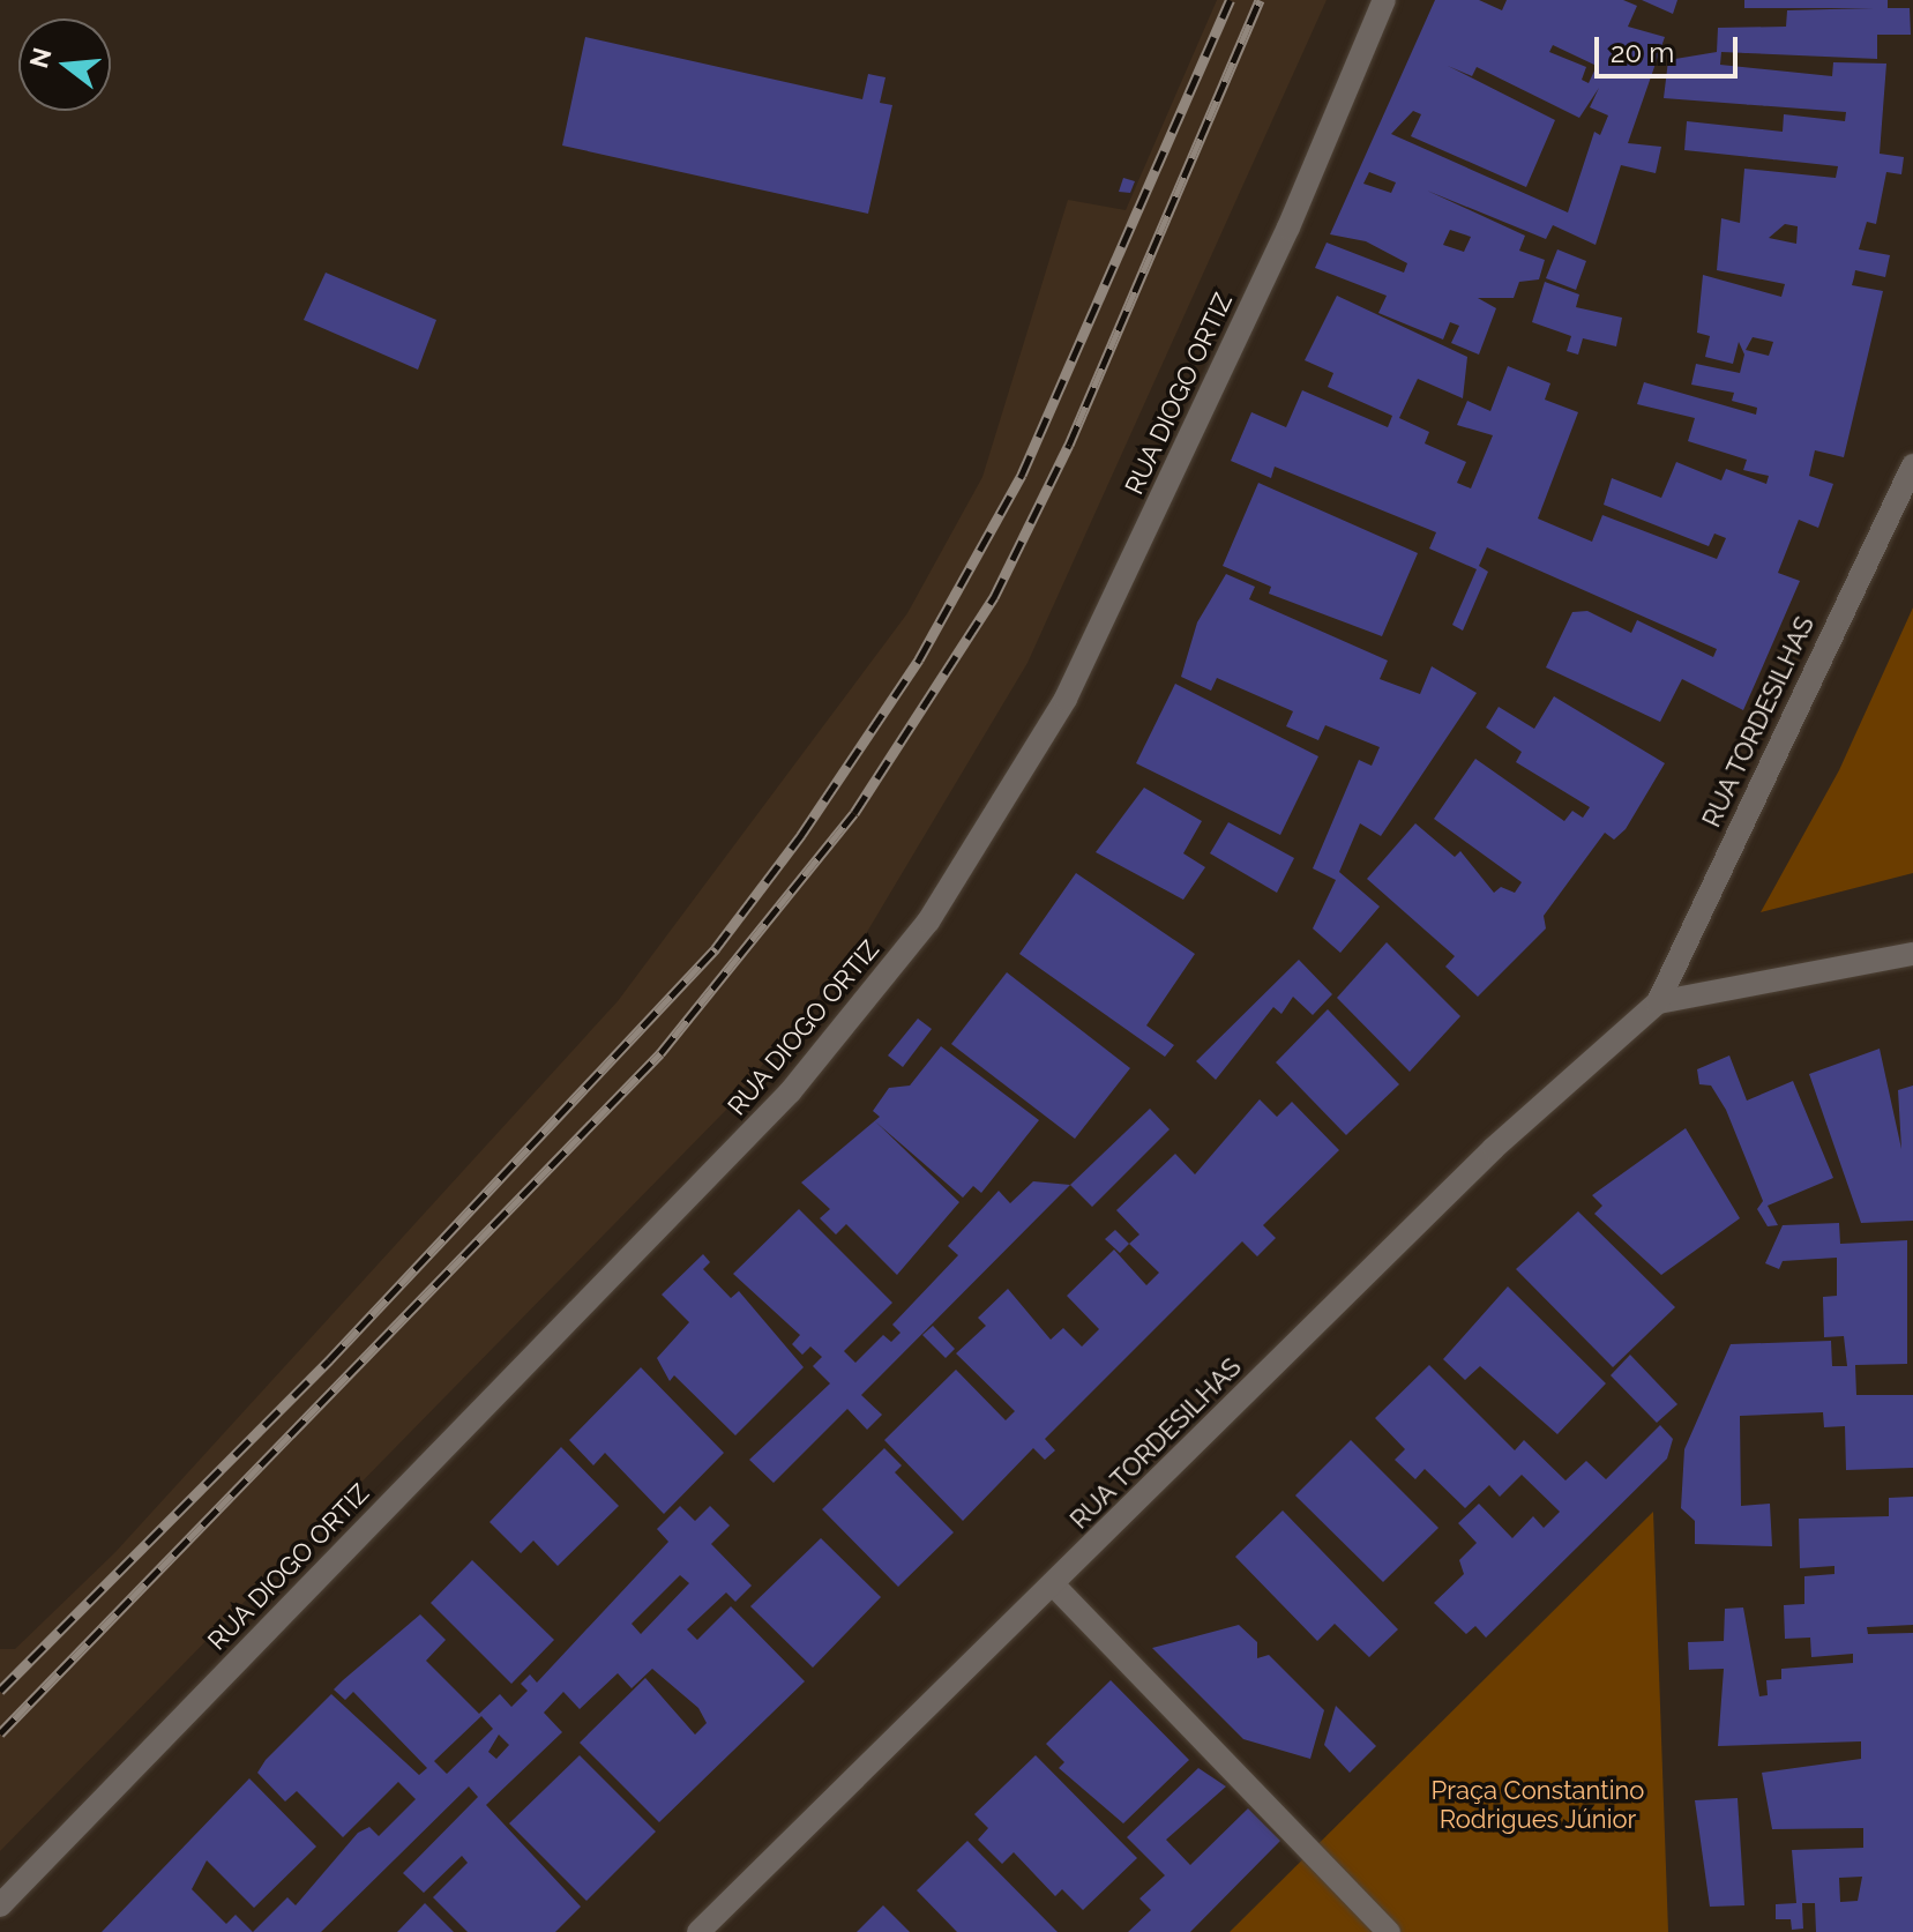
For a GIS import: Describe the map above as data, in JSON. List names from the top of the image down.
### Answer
{
  "streets": {
    "street": ["RUA DIOGO ORTIZ", "RUA TORDESILHAS"]
  },
  "parks": ["Praça Constantino Rodrigues Júnior"],
  "scale_bar": "20 m",
  "north": "left"
}
